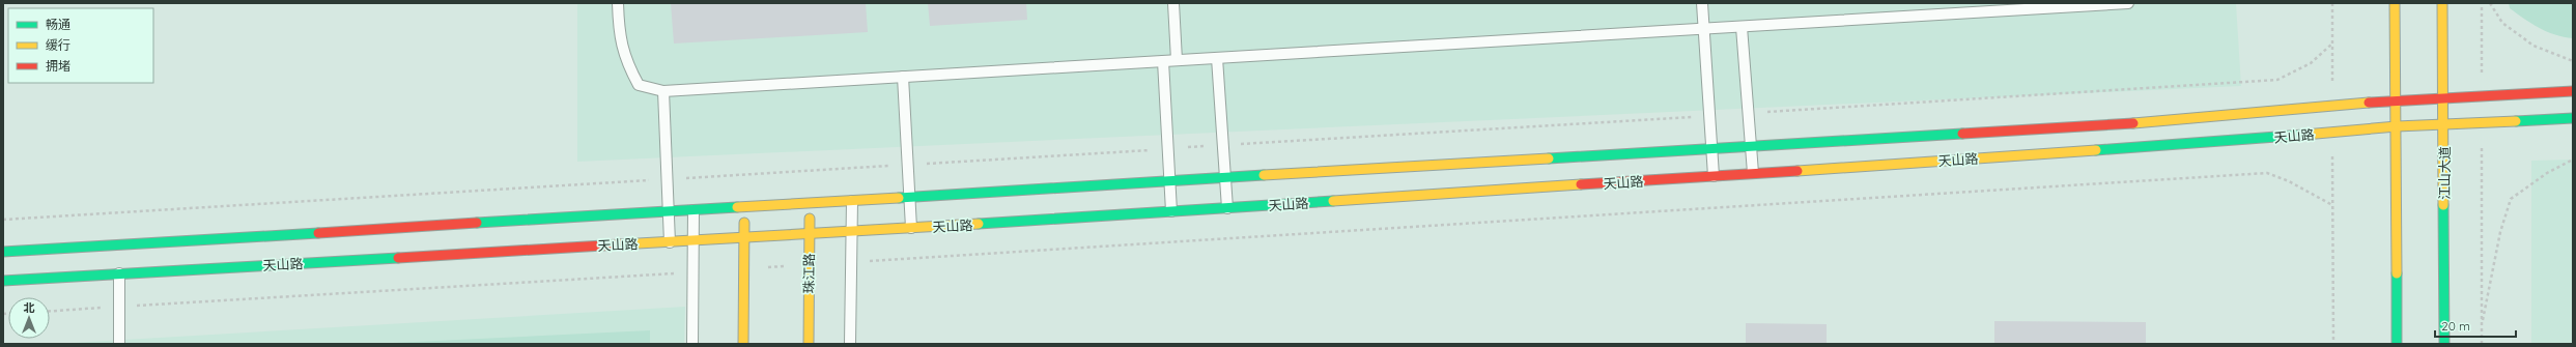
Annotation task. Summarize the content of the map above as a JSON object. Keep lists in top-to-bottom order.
{
  "streets": {
    "street": ["天山路", "江山大道", "珠江路"]
  },
  "crossings": [
    ["天山路", "江山大道"],
    ["天山路", "珠江路"]
  ],
  "legend": ["畅通", "缓行", "拥堵"],
  "scale_bar": "20 m",
  "north": "top"
}
